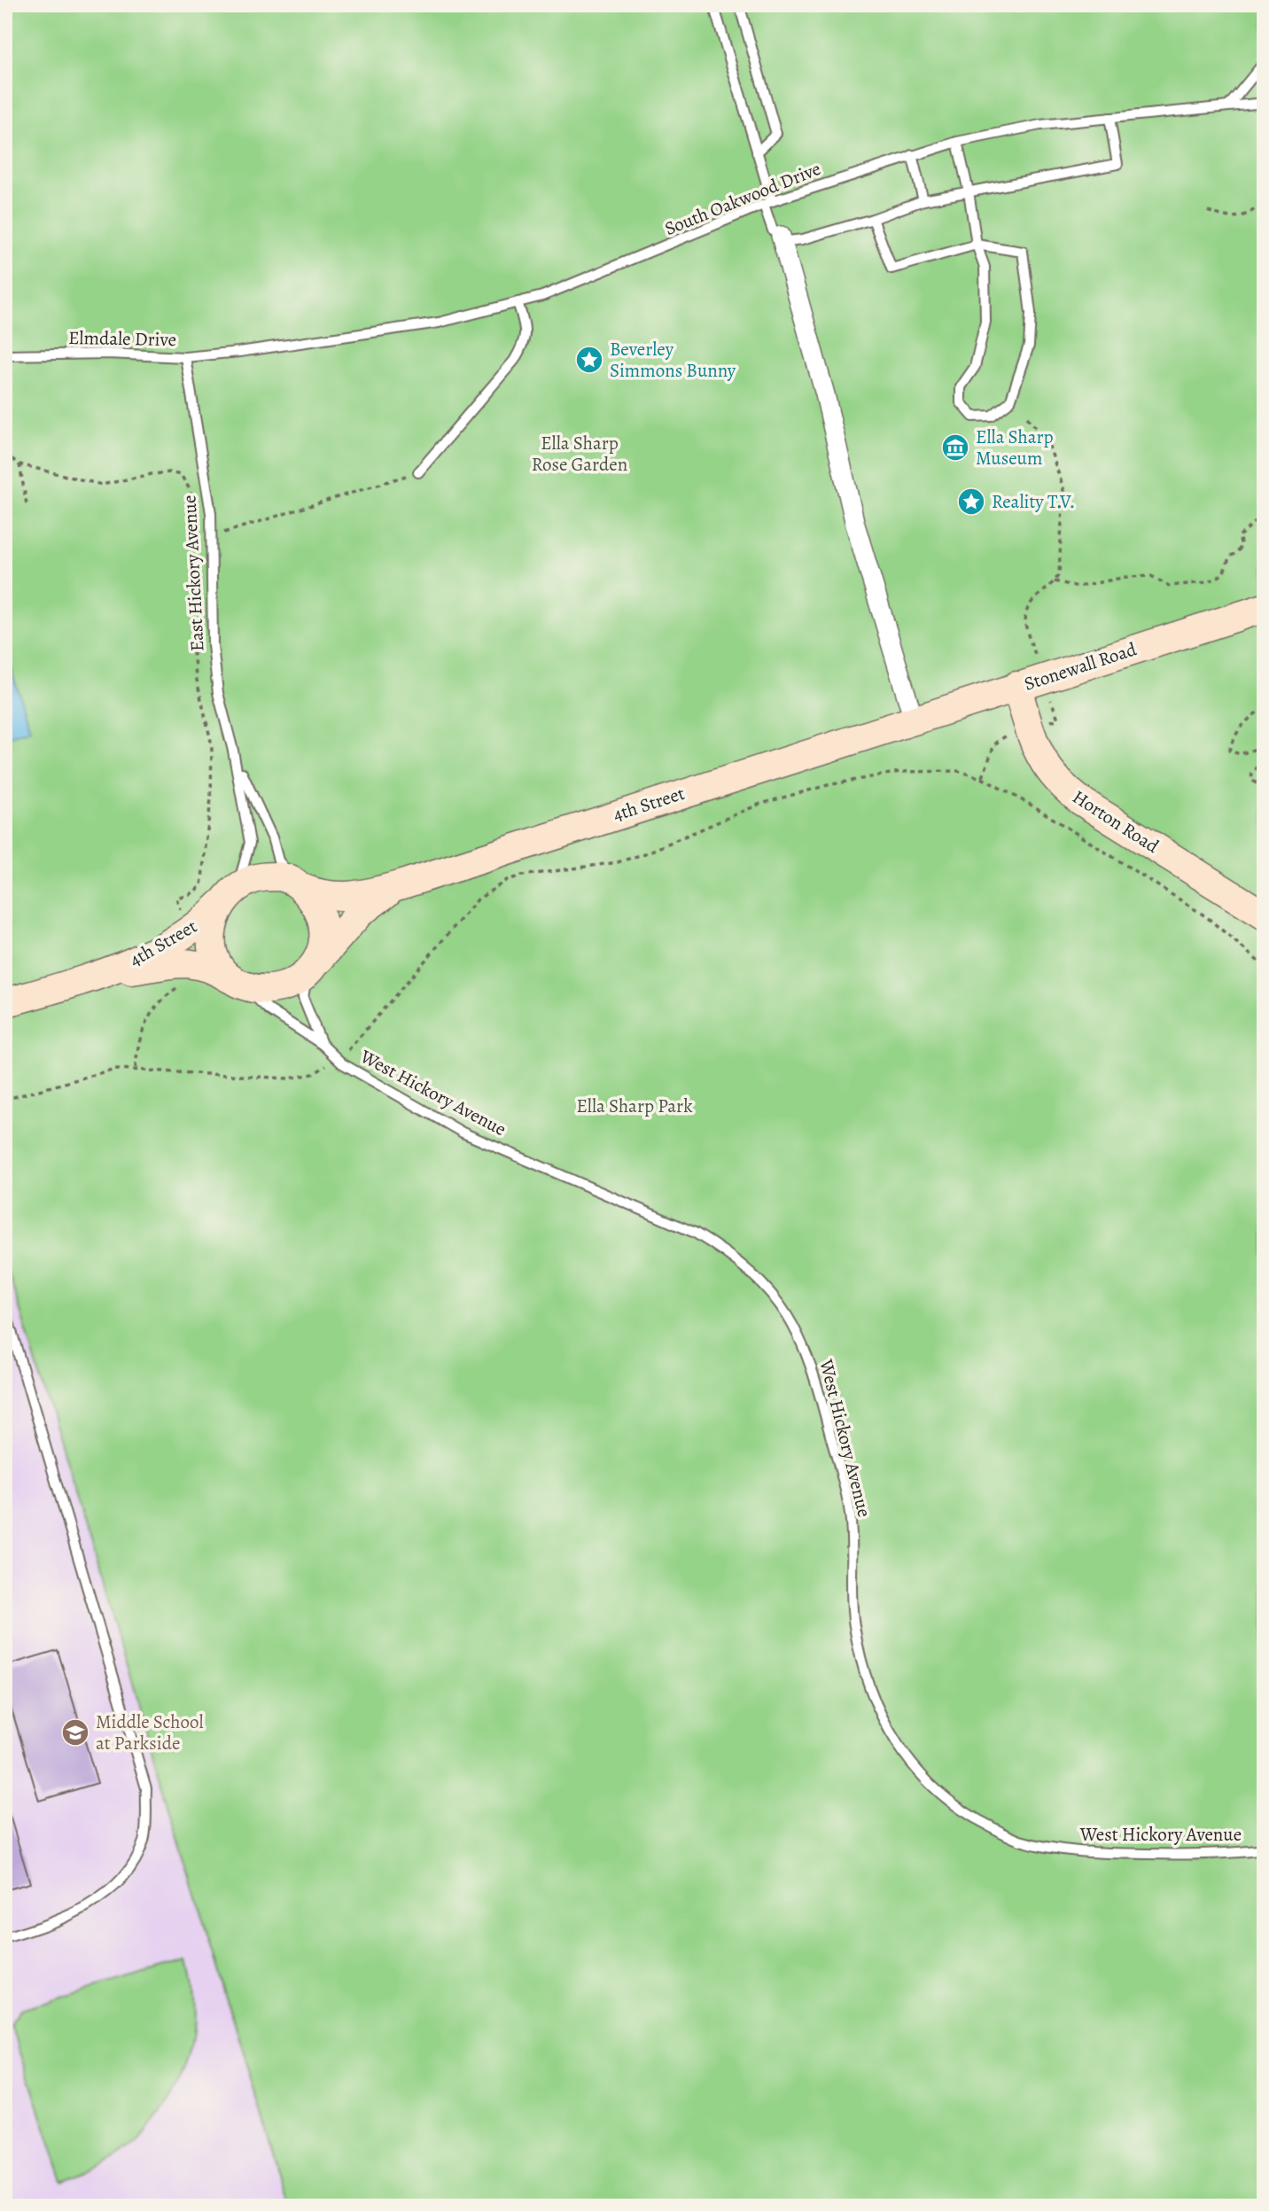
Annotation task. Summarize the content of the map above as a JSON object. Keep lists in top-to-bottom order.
{
  "streets": {
    "street": ["Stonewall Road", "4th Street", "Horton Road"],
    "lane": [
      "South Oakwood Drive",
      "Elmdale Drive",
      "East Hickory Avenue",
      "West Hickory Avenue"
    ]
  },
  "crossings": [
    ["South Oakwood Drive", "Elmdale Drive"],
    ["Elmdale Drive", "East Hickory Avenue"],
    ["East Hickory Avenue", "4th Street"],
    ["East Hickory Avenue", "West Hickory Avenue"],
    ["Stonewall Road", "4th Street"],
    ["Stonewall Road", "Horton Road"],
    ["4th Street", "West Hickory Avenue"]
  ],
  "parks": ["Ella Sharp Rose Garden", "Ella Sharp Park"],
  "places": {
    "place": ["Beverley Simmons Bunny", "Reality T.V."],
    "museum": ["Ella Sharp Museum"],
    "school or university": ["Middle School at Parkside"]
  }
}
